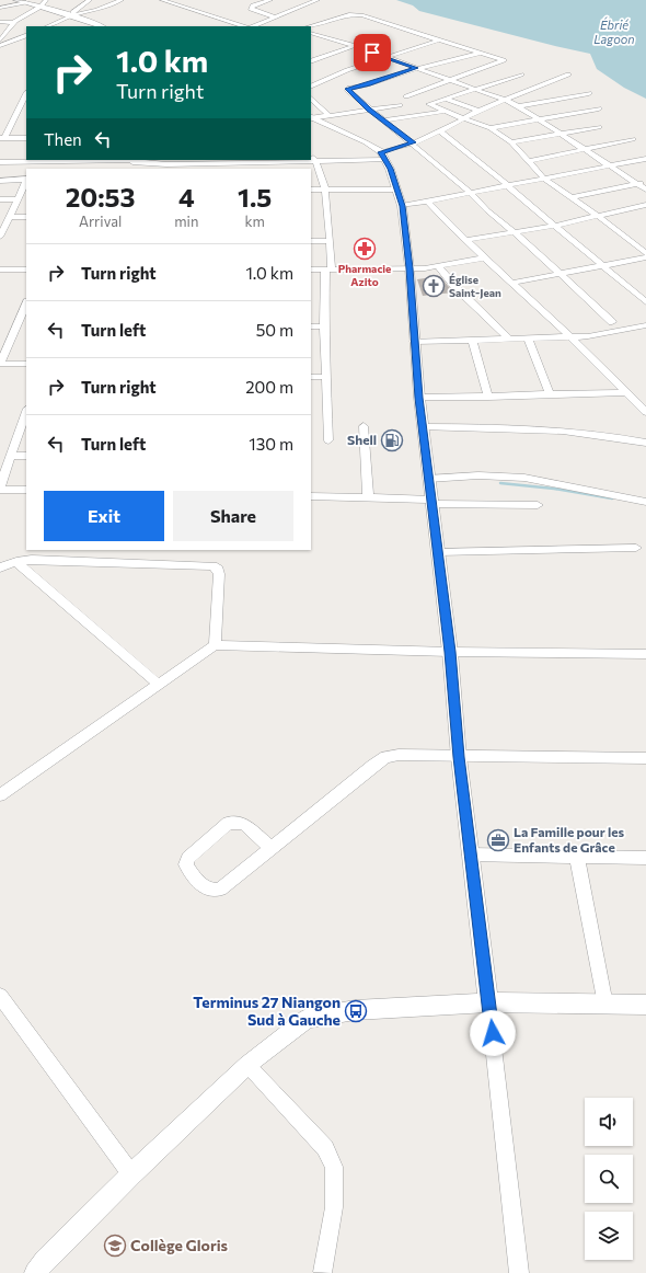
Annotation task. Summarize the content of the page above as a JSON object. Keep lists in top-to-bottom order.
{
  "water": ["Ébrié Lagoon"],
  "places": {
    "pharmacy": ["Pharmacie Azito"],
    "church": ["Église Saint-Jean"],
    "fuel station": ["Shell"],
    "office": ["La Famille pour les Enfants de Grâce"],
    "bus stop": ["Terminus 27 Niangon Sud à Gauche"],
    "school or university": ["Collège Gloris"]
  },
  "page": {
    "turn": ["1.0 km", "Turn right"],
    "then": "Then",
    "eta": [
      "20:53",
      "Arrival",
      "4",
      "min",
      "1.5",
      "km"
    ],
    "list": [
      {
        "name": "Turn right",
        "value": "1.0 km"
      },
      {
        "name": "Turn left",
        "value": "50 m"
      },
      {
        "name": "Turn right",
        "value": "200 m"
      },
      {
        "name": "Turn left",
        "value": "130 m"
      }
    ],
    "buttons": ["Exit", "Share"]
  }
}
